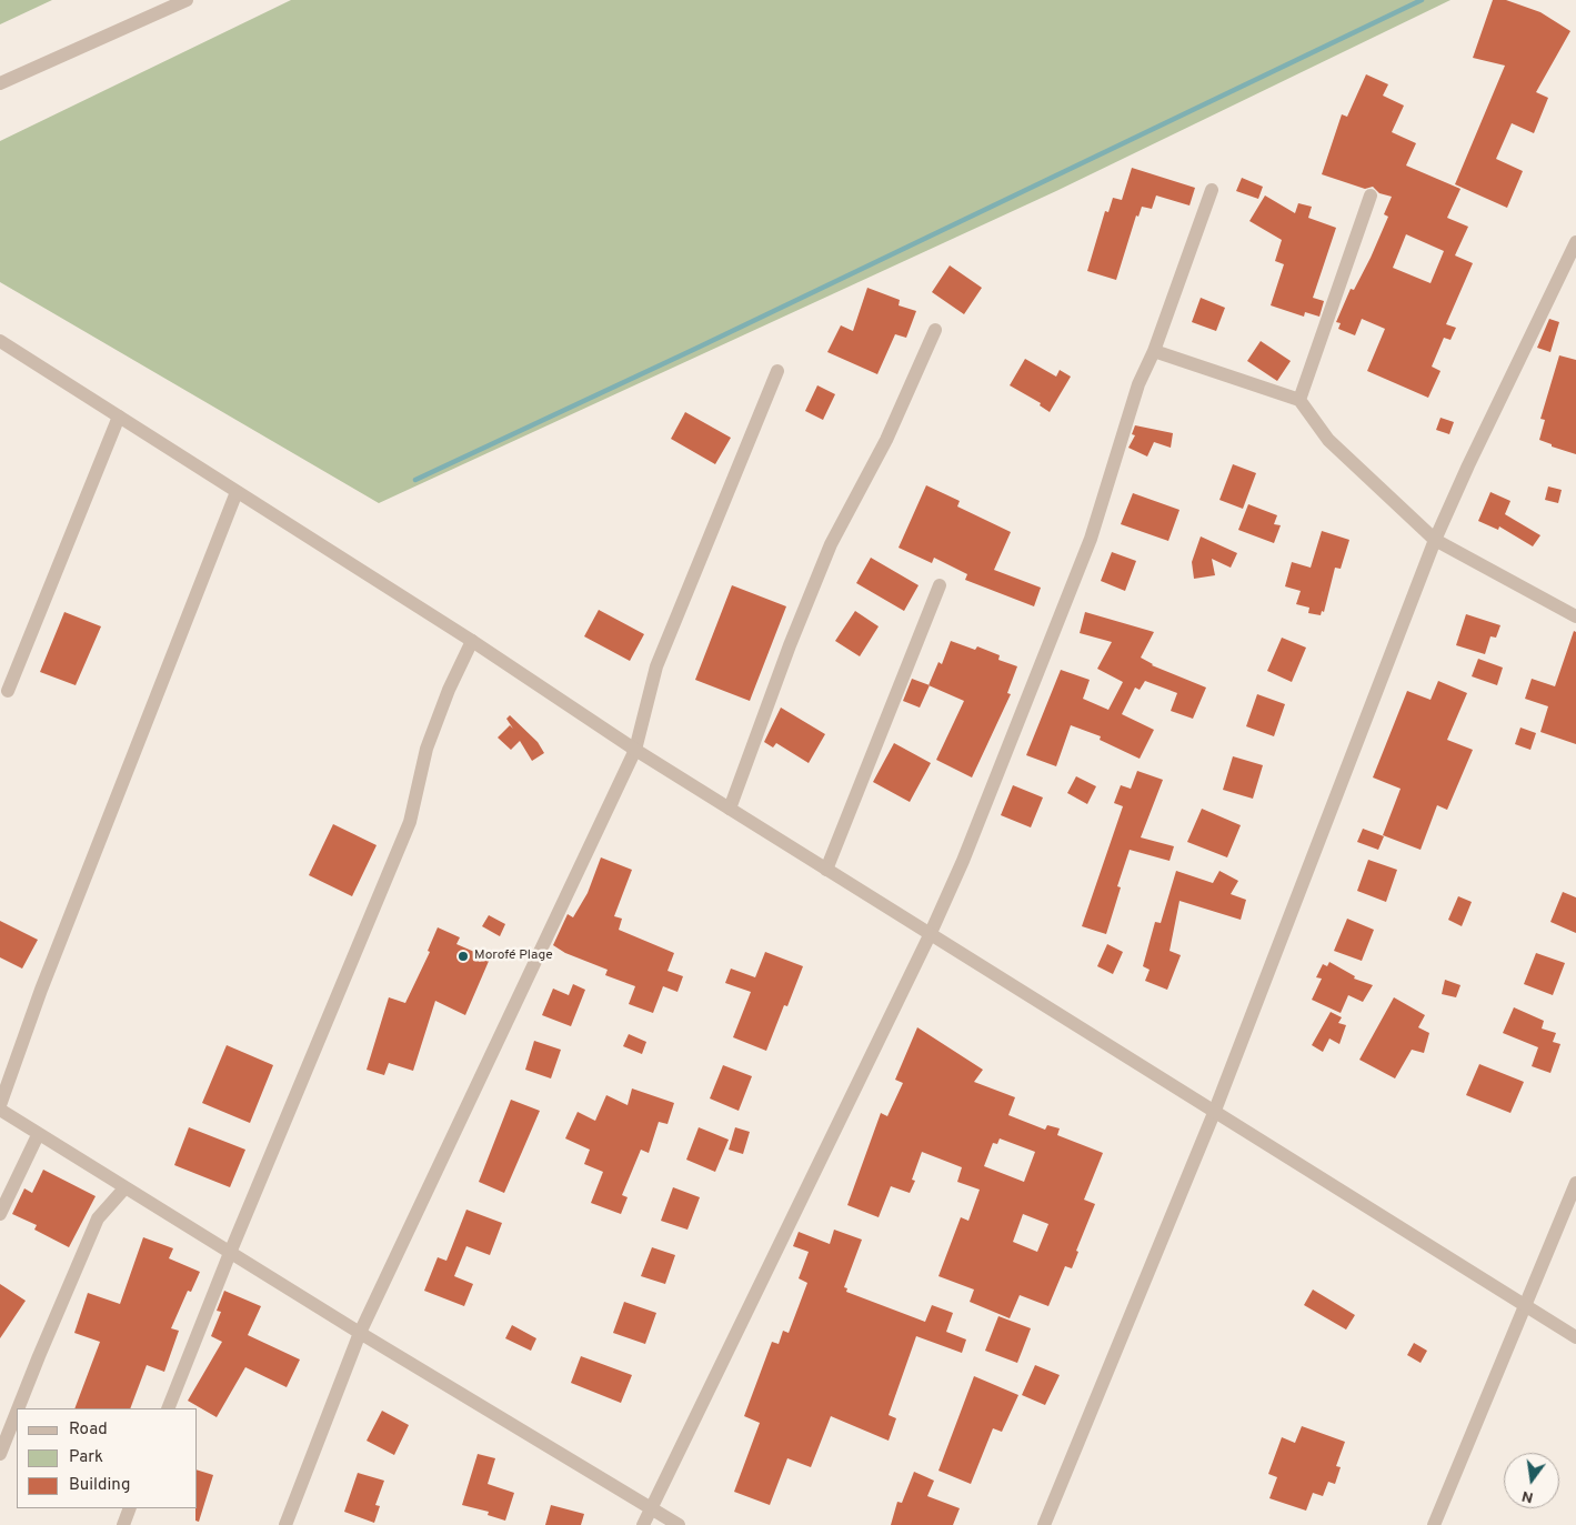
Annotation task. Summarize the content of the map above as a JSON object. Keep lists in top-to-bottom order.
{
  "places": ["Morofé Plage"],
  "legend": ["Road", "Park", "Building"],
  "north": "bottom"
}
